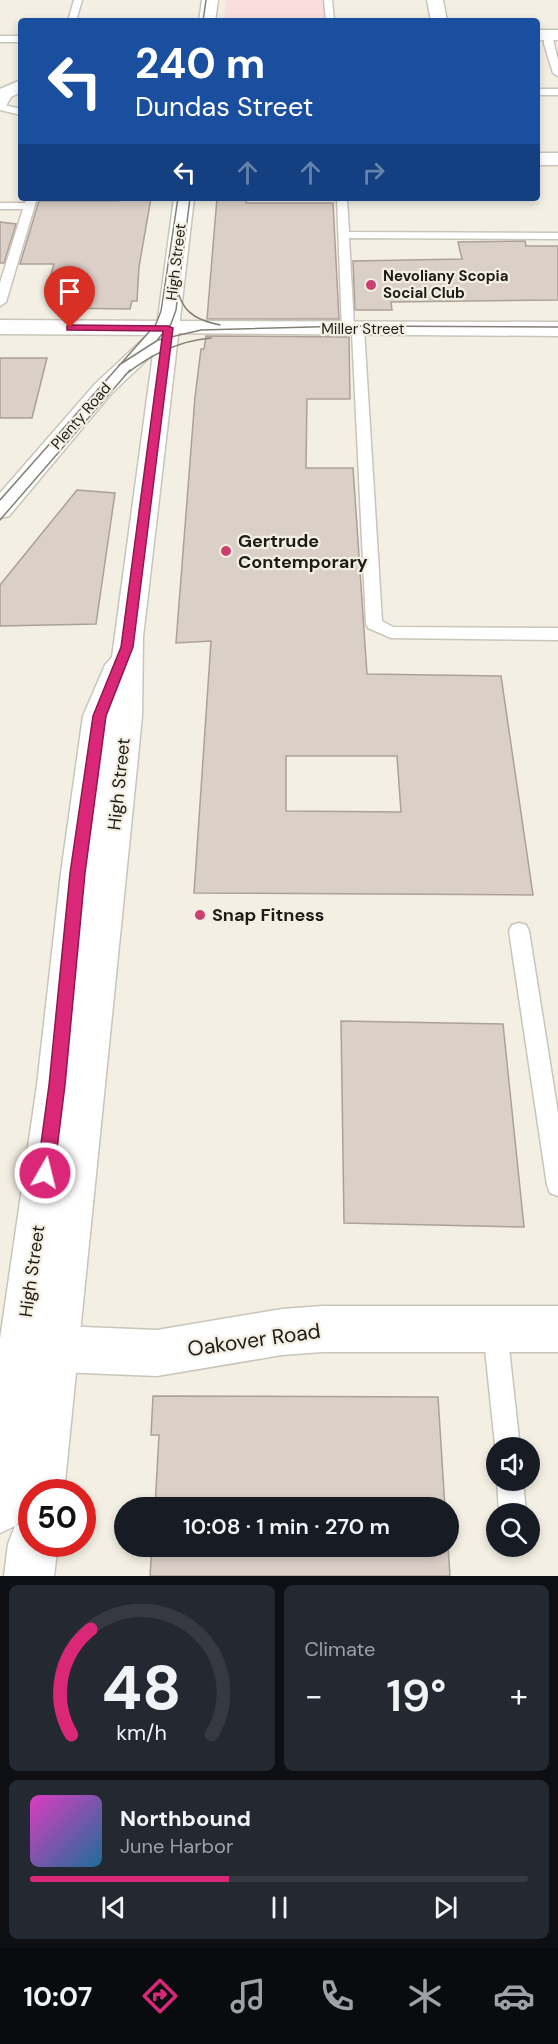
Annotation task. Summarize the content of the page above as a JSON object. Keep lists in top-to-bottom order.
{
  "streets": {
    "main road": [
      "High Street",
      "Miller Street",
      "Plenty Road",
      "Oakover Road"
    ]
  },
  "crossings": [
    ["High Street", "Miller Street"],
    ["High Street", "Plenty Road"],
    ["High Street", "Oakover Road"],
    ["Miller Street", "Plenty Road"]
  ],
  "places": ["Nevoliany Scopia Social Club", "Gertrude Contemporary", "Snap Fitness"],
  "page": {
    "turn": ["240 m", "Dundas Street"],
    "limit": "50",
    "trip": "10:08 · 1 min · 270 m",
    "tile": "Climate",
    "heat": ["−", "19°", "+"],
    "song": ["Northbound", "June Harbor"],
    "tabs": "10:07",
    "gauge": ["48", "km/h"]
  }
}
